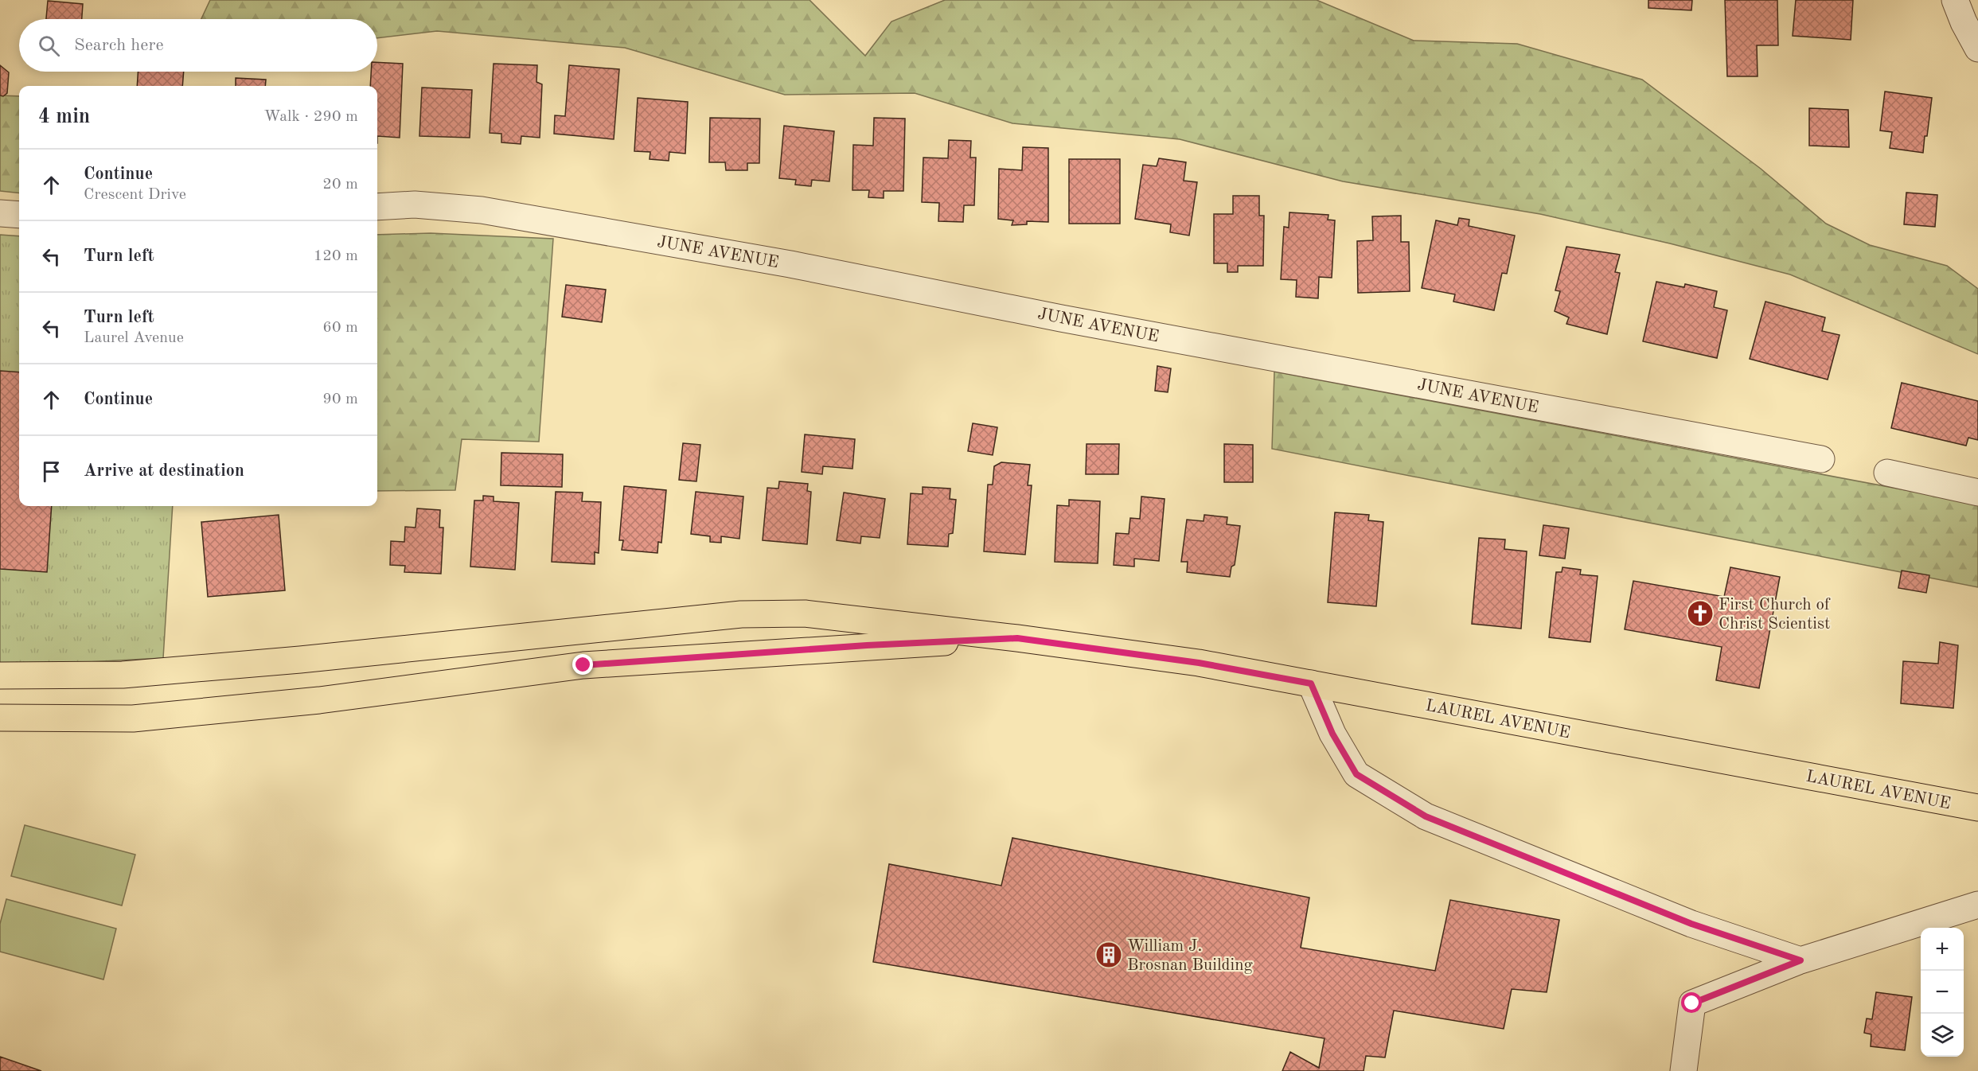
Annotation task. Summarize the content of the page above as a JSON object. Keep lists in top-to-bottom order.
{
  "streets": {
    "main road": ["LAUREL AVENUE"],
    "street": ["JUNE AVENUE"]
  },
  "places": {
    "church": ["First Church of Christ Scientist"],
    "building": ["William J. Brosnan Building"]
  },
  "page": {
    "search": "Search here",
    "heading": ["4 min", "Walk · 290 m"],
    "list": [
      ["Continue", "Crescent Drive", "20 m"],
      ["Turn left", "120 m"],
      ["Turn left", "Laurel Avenue", "60 m"],
      ["Continue", "90 m"],
      "Arrive at destination"
    ],
    "map_buttons": ["+", "−"]
  }
}
